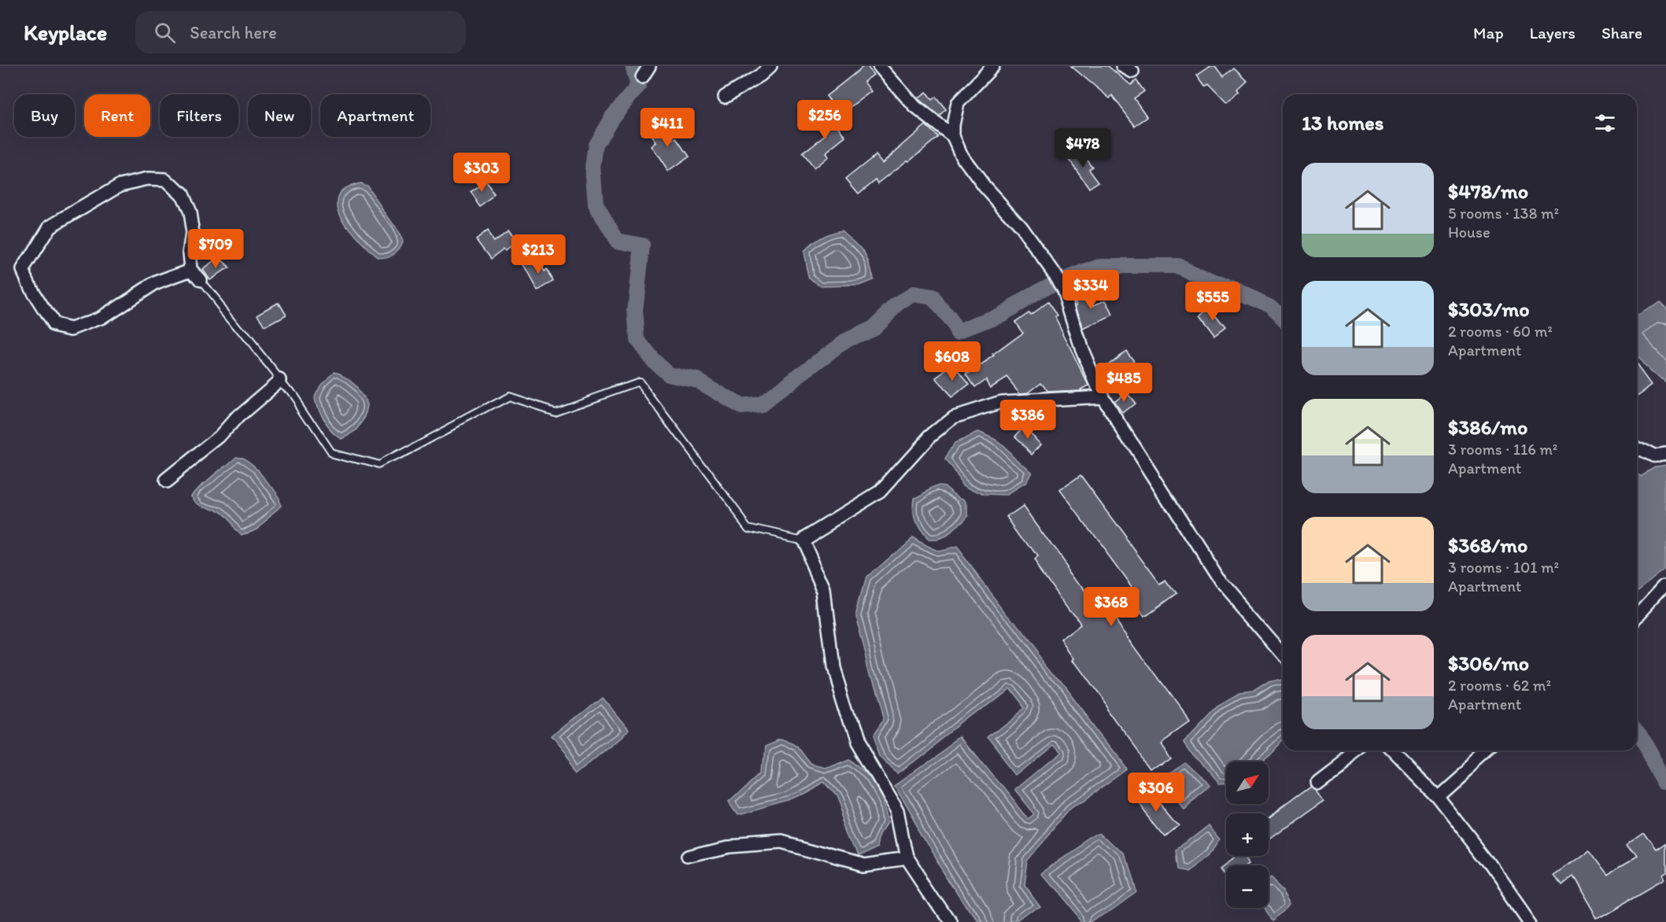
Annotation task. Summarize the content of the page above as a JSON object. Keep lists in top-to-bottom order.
{
  "north": "top right",
  "page": {
    "header": "Keyplace",
    "search": "Search here",
    "nav": ["Map", "Layers", "Share"],
    "chip": [
      "Buy",
      "Rent",
      "Filters",
      "New",
      "Apartment"
    ],
    "heading": "13 homes",
    "price": [
      "$256",
      "$411",
      "$478",
      "$303",
      "$709",
      "$213",
      "$334",
      "$555",
      "$608",
      "$485",
      "$386",
      "$368",
      "$306"
    ],
    "list": [
      {
        "name": "$478/mo",
        "note": "5 rooms · 138 m² · House"
      },
      {
        "name": "$303/mo",
        "note": "2 rooms · 60 m² · Apartment"
      },
      {
        "name": "$386/mo",
        "note": "3 rooms · 116 m² · Apartment"
      },
      {
        "name": "$368/mo",
        "note": "3 rooms · 101 m² · Apartment"
      },
      {
        "name": "$306/mo",
        "note": "2 rooms · 62 m² · Apartment"
      }
    ],
    "map_buttons": ["+", "−"]
  }
}
